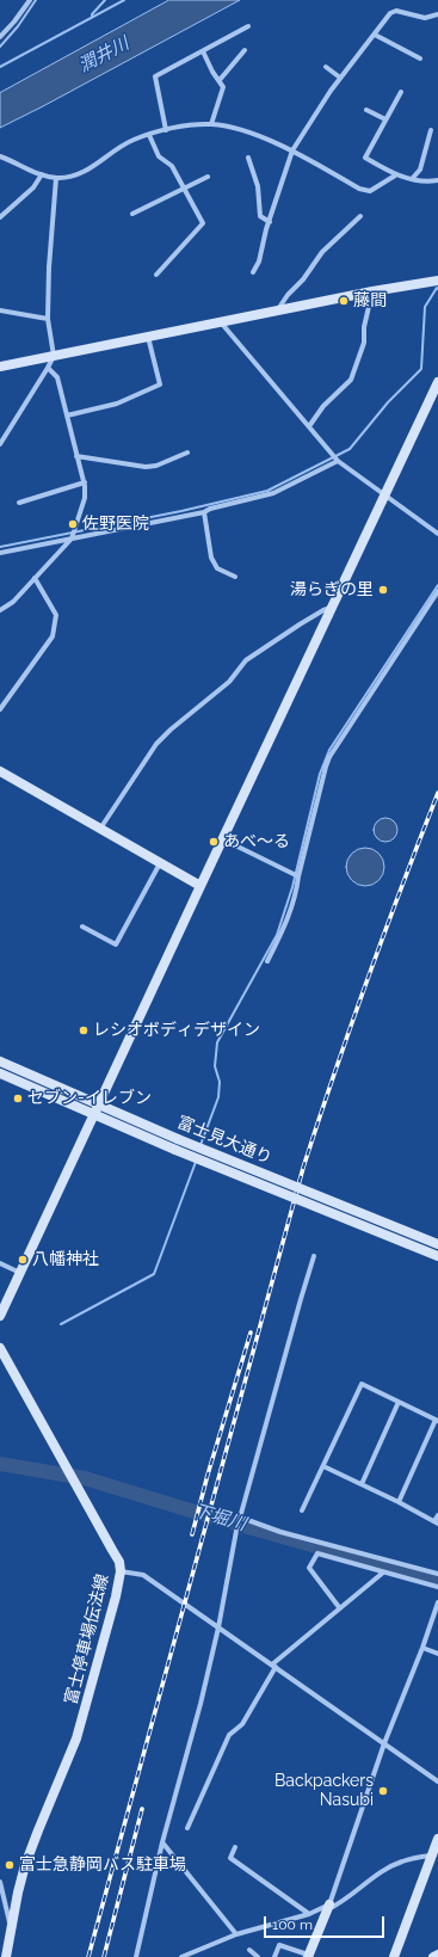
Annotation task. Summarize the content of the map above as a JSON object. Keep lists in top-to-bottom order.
{
  "streets": {
    "street": ["富士見大通り", "富士停車場伝法線"]
  },
  "water": ["潤井川", "下堀川"],
  "places": [
    "藤間",
    "佐野医院",
    "湯らぎの里",
    "あべ〜る",
    "レシオボディデザイン",
    "セブン-イレブン",
    "八幡神社",
    "Backpackers Nasubi",
    "富士急静岡バス駐車場"
  ],
  "scale_bar": "100 m"
}
